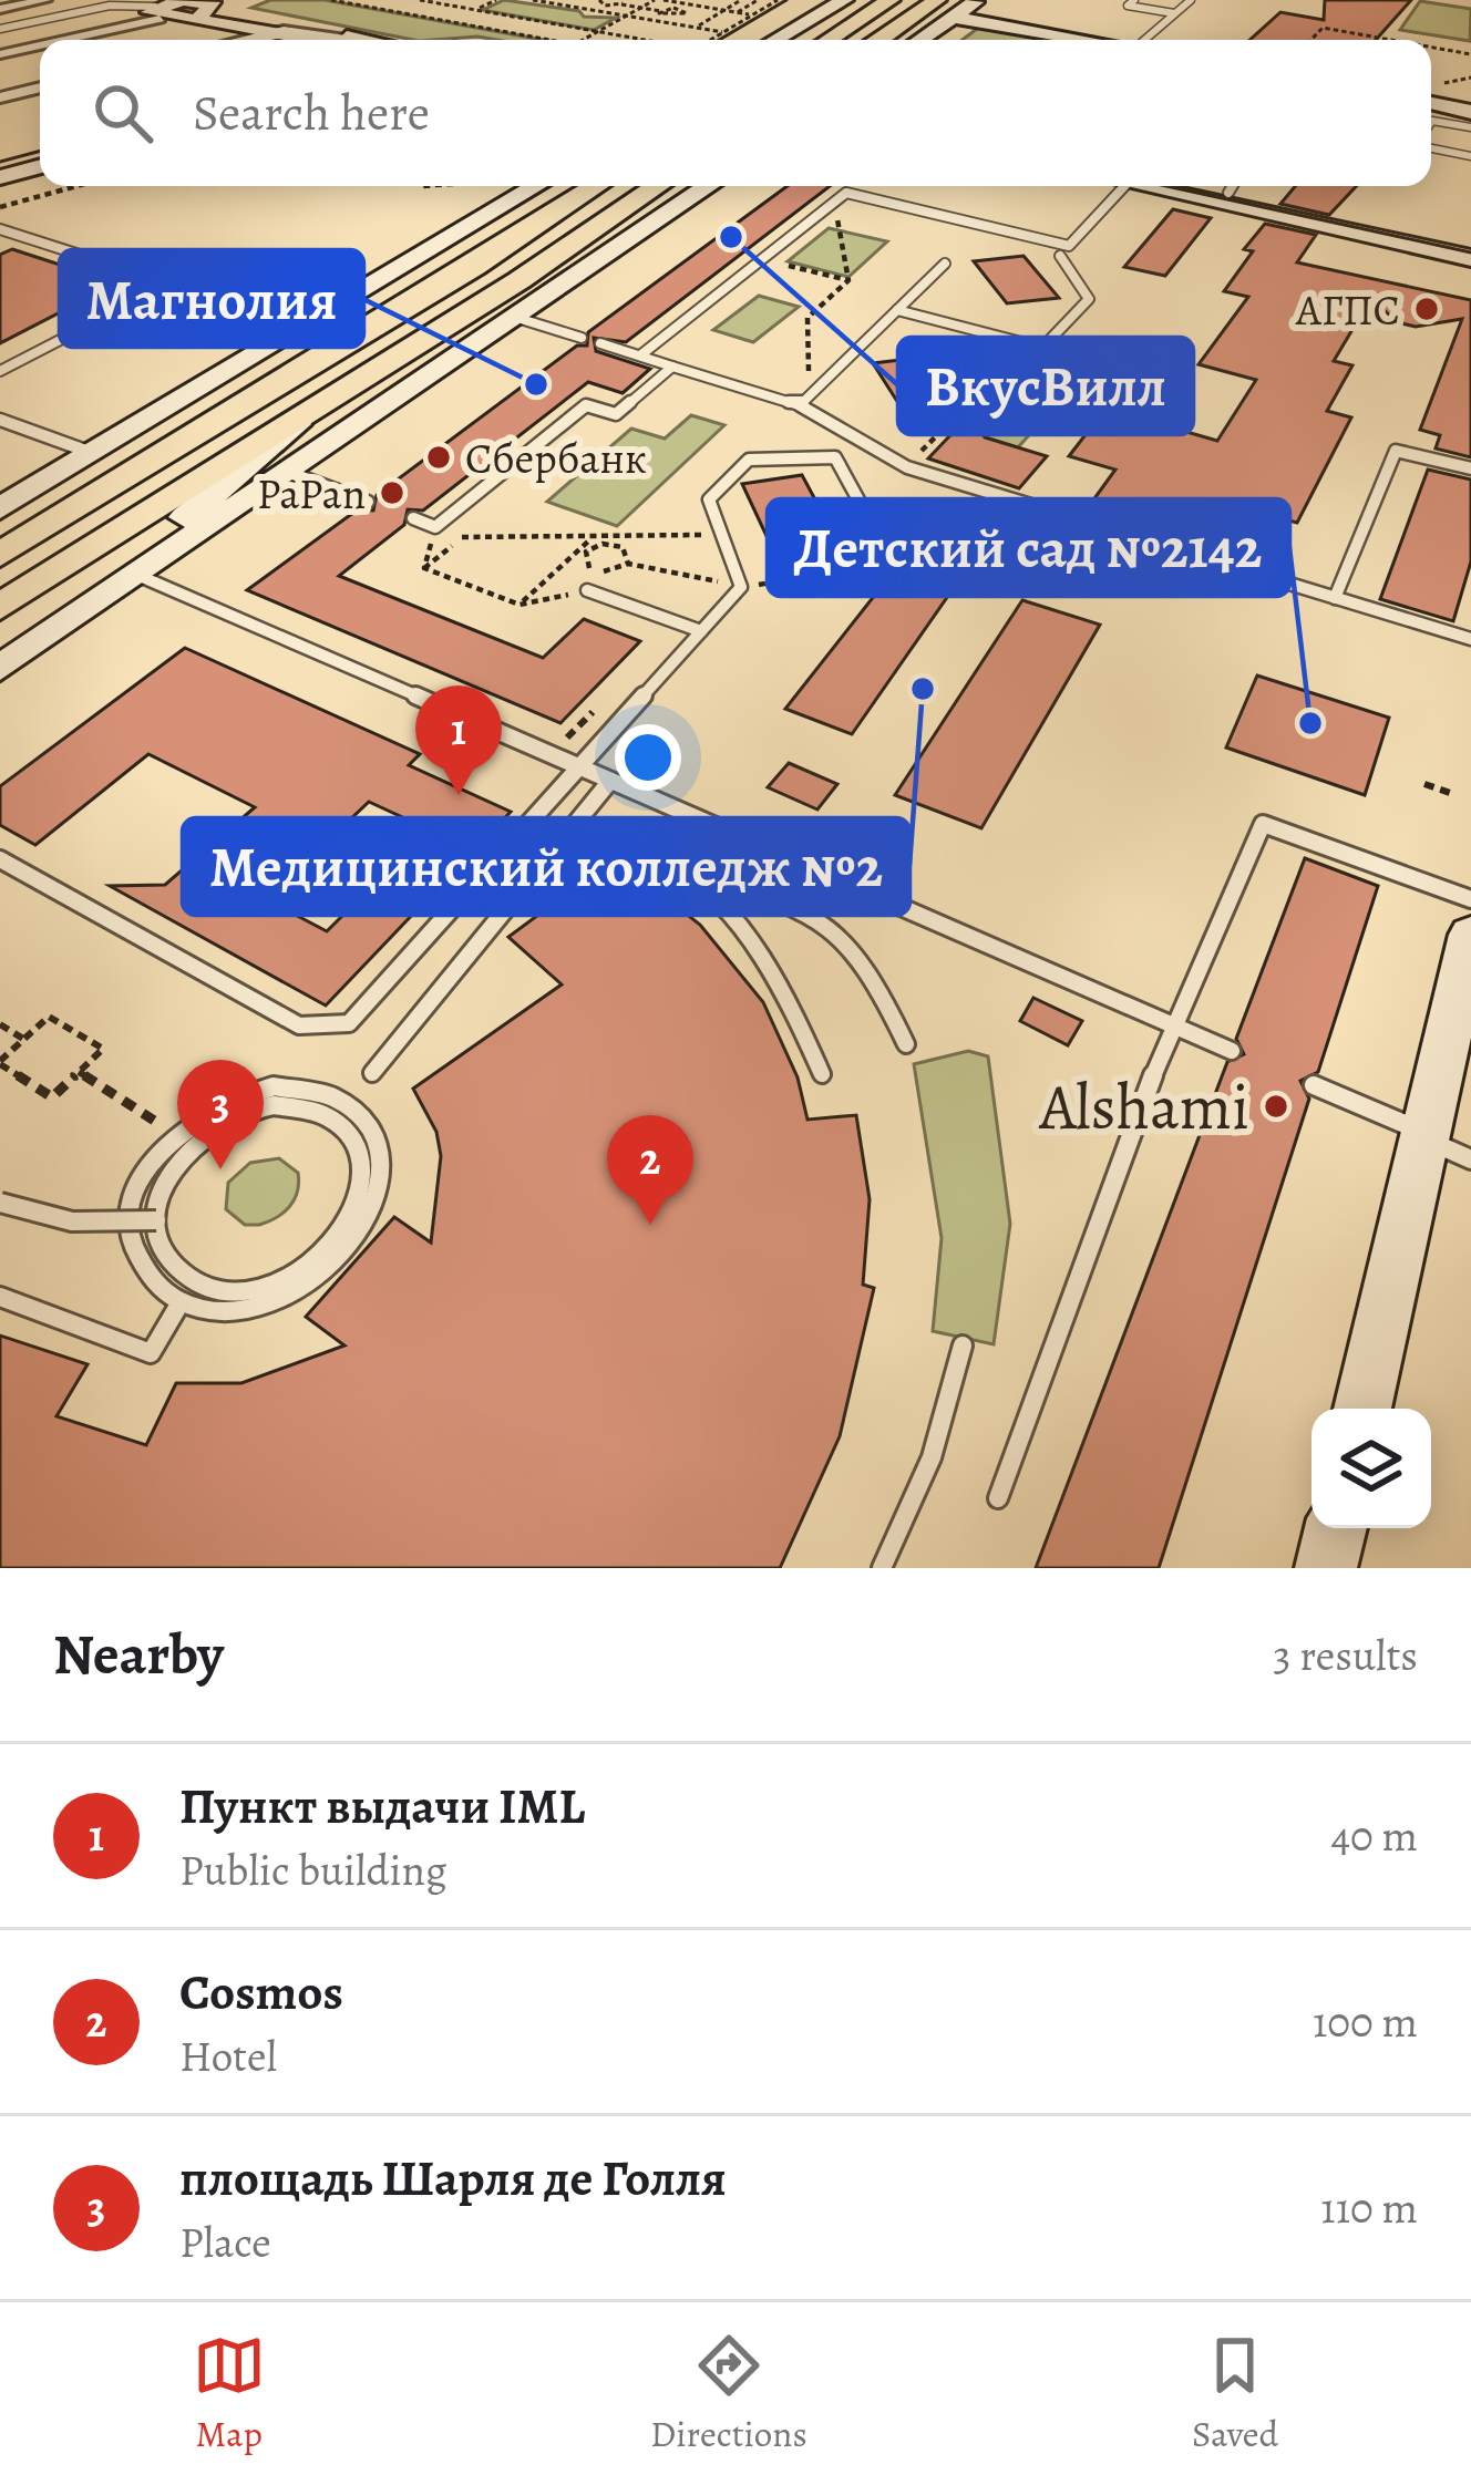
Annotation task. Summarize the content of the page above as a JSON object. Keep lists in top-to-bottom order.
{
  "places": [
    "ВкусВилл",
    "АГПС",
    "Магнолия",
    "Сбербанк",
    "PaPan",
    "Медицинский колледж №2",
    "Детский сад №2142",
    "Alshami"
  ],
  "page": {
    "search": "Search here",
    "pins": ["1", "3", "2"],
    "heading": ["Nearby", "3 results"],
    "list": [
      {
        "mark": "1",
        "name": "Пункт выдачи IML",
        "note": "Public building",
        "value": "40 m"
      },
      {
        "mark": "2",
        "name": "Cosmos",
        "note": "Hotel",
        "value": "100 m"
      },
      {
        "mark": "3",
        "name": "площадь Шарля де Голля",
        "note": "Place",
        "value": "110 m"
      }
    ],
    "nav": ["Map", "Directions", "Saved"]
  }
}
